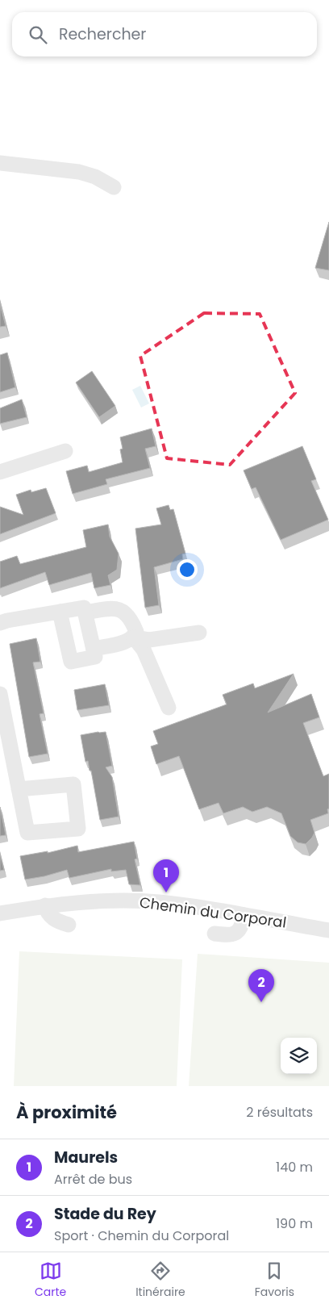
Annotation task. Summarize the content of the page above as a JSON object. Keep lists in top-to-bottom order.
{
  "streets": {
    "street": ["Chemin du Corporal"]
  },
  "page": {
    "search": "Rechercher",
    "pins": ["1", "2"],
    "heading": ["À proximité", "2 résultats"],
    "list": [
      {
        "mark": "1",
        "name": "Maurels",
        "note": "Arrêt de bus",
        "value": "140 m"
      },
      {
        "mark": "2",
        "name": "Stade du Rey",
        "note": "Sport · Chemin du Corporal",
        "value": "190 m"
      }
    ],
    "nav": ["Carte", "Itinéraire", "Favoris"]
  }
}
